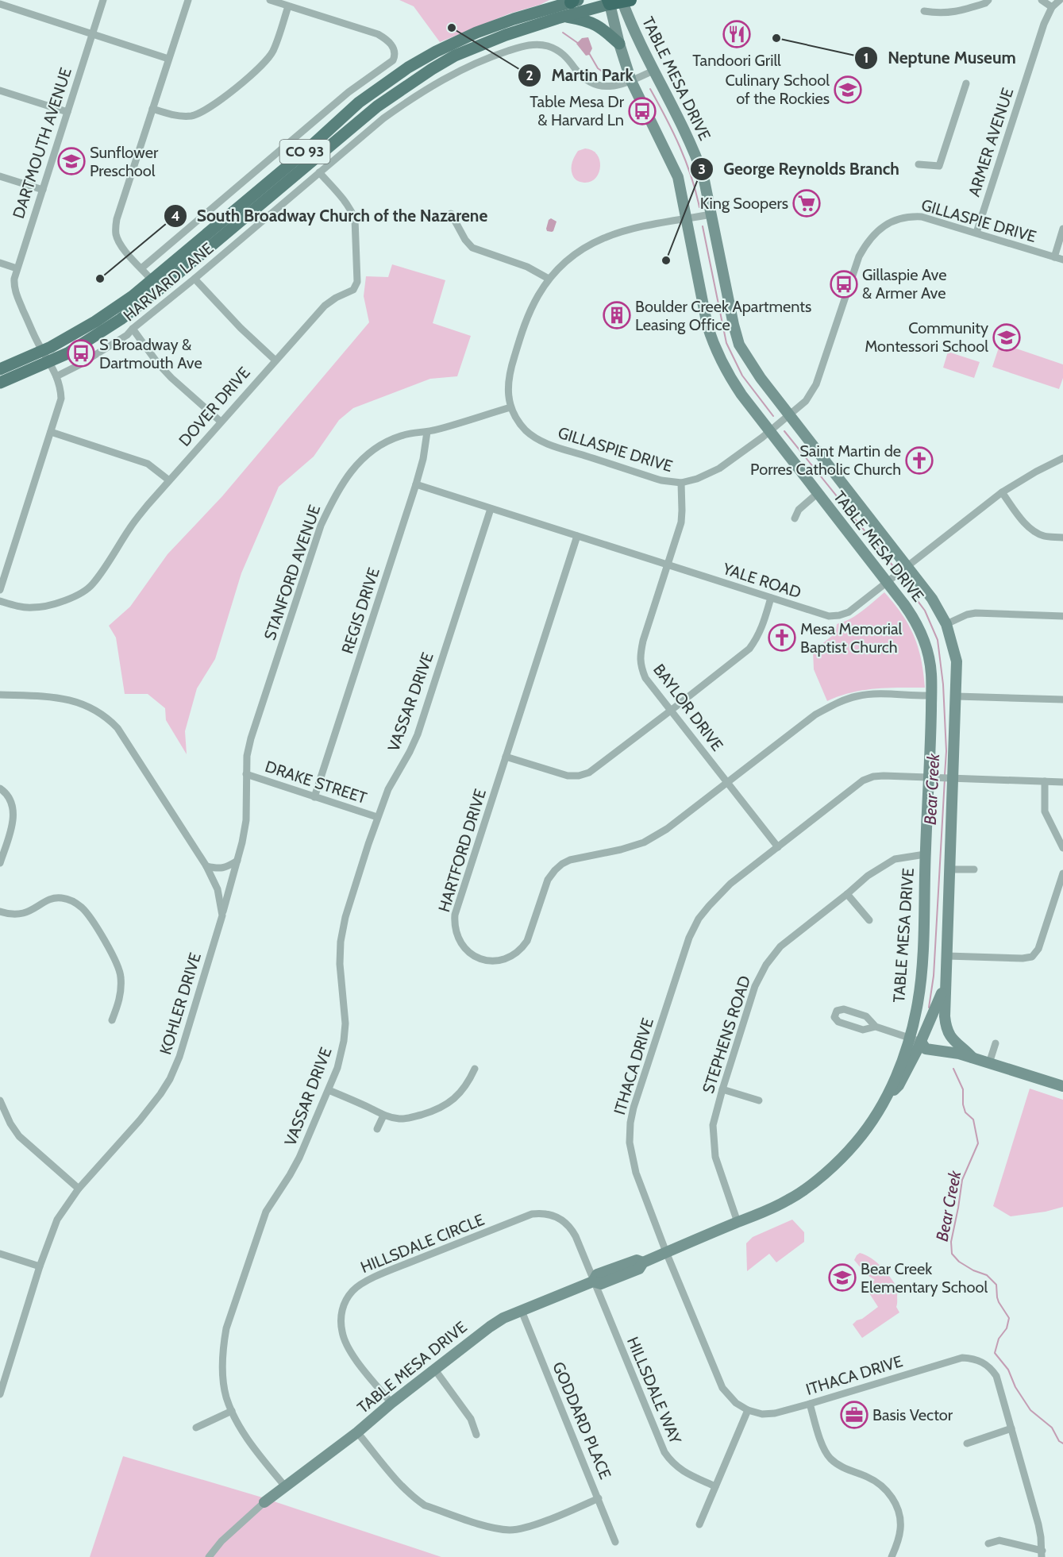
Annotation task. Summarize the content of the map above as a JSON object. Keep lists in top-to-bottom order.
{
  "streets": {
    "main road": ["CO 93"],
    "street": [
      "TABLE MESA DRIVE",
      "ARMER AVENUE",
      "DARTMOUTH AVENUE",
      "GILLASPIE DRIVE",
      "HARVARD LANE",
      "DOVER DRIVE",
      "STANFORD AVENUE",
      "YALE ROAD",
      "REGIS DRIVE",
      "VASSAR DRIVE",
      "BAYLOR DRIVE",
      "DRAKE STREET",
      "HARTFORD DRIVE",
      "KOHLER DRIVE",
      "STEPHENS ROAD",
      "ITHACA DRIVE",
      "HILLSDALE CIRCLE",
      "HILLSDALE WAY",
      "GODDARD PLACE"
    ]
  },
  "crossings": [
    ["TABLE MESA DRIVE", "CO 93"],
    ["TABLE MESA DRIVE", "GILLASPIE DRIVE"],
    ["TABLE MESA DRIVE", "HARVARD LANE"],
    ["TABLE MESA DRIVE", "YALE ROAD"],
    ["TABLE MESA DRIVE", "VASSAR DRIVE"],
    ["TABLE MESA DRIVE", "HARTFORD DRIVE"],
    ["TABLE MESA DRIVE", "STEPHENS ROAD"],
    ["TABLE MESA DRIVE", "ITHACA DRIVE"],
    ["TABLE MESA DRIVE", "HILLSDALE CIRCLE"],
    ["TABLE MESA DRIVE", "HILLSDALE WAY"],
    ["TABLE MESA DRIVE", "GODDARD PLACE"],
    ["ARMER AVENUE", "GILLASPIE DRIVE"],
    ["DARTMOUTH AVENUE", "CO 93"],
    ["DARTMOUTH AVENUE", "HARVARD LANE"],
    ["GILLASPIE DRIVE", "STANFORD AVENUE"],
    ["GILLASPIE DRIVE", "BAYLOR DRIVE"],
    ["HARVARD LANE", "DOVER DRIVE"],
    ["STANFORD AVENUE", "REGIS DRIVE"],
    ["STANFORD AVENUE", "DRAKE STREET"],
    ["STANFORD AVENUE", "KOHLER DRIVE"],
    ["YALE ROAD", "REGIS DRIVE"],
    ["YALE ROAD", "VASSAR DRIVE"],
    ["YALE ROAD", "BAYLOR DRIVE"],
    ["YALE ROAD", "HARTFORD DRIVE"],
    ["REGIS DRIVE", "DRAKE STREET"],
    ["VASSAR DRIVE", "DRAKE STREET"],
    ["BAYLOR DRIVE", "HARTFORD DRIVE"],
    ["BAYLOR DRIVE", "ITHACA DRIVE"],
    ["HILLSDALE CIRCLE", "HILLSDALE WAY"]
  ],
  "water": ["Bear Creek"],
  "places": {
    "other": [
      "Martin Park",
      "Neptune Museum",
      "George Reynolds Branch",
      "South Broadway Church of the Nazarene"
    ],
    "restaurant": ["Tandoori Grill"],
    "school or university": [
      "Culinary School of the Rockies",
      "Sunflower Preschool",
      "Community Montessori School",
      "Bear Creek Elementary School"
    ],
    "bus stop": ["Table Mesa Dr & Harvard Ln", "Gillaspie Ave & Armer Ave", "S Broadway & Dartmouth Ave"],
    "supermarket": ["King Soopers"],
    "building": ["Boulder Creek Apartments Leasing Office"],
    "church": ["Saint Martin de Porres Catholic Church", "Mesa Memorial Baptist Church"],
    "office": ["Basis Vector"]
  }
}
